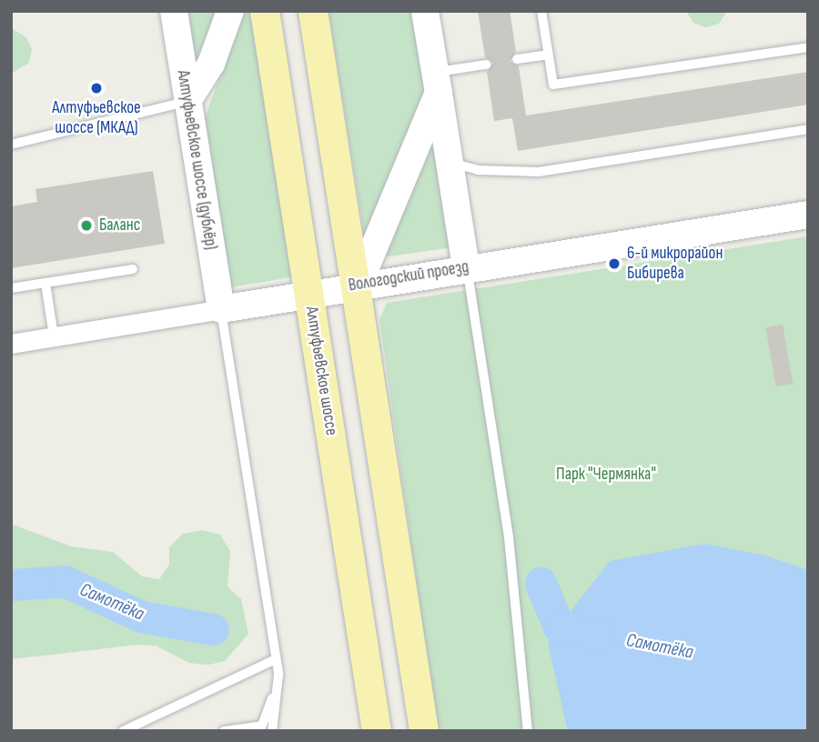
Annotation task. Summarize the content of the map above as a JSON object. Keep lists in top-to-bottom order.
{
  "streets": {
    "main road": ["Алтуфьевское шоссе"],
    "street": ["Алтуфьевское шоссе (дублёр)", "Вологодский проезд"]
  },
  "crossings": [
    ["Алтуфьевское шоссе (дублёр)", "Вологодский проезд"],
    ["Вологодский проезд", "Алтуфьевское шоссе"]
  ],
  "water": ["Самотёка"],
  "parks": ["Парк \"Чермянка\""],
  "places": ["Алтуфьевское шоссе (МКАД)", "Баланс", "6-й микрорайон Бибирева"]
}
